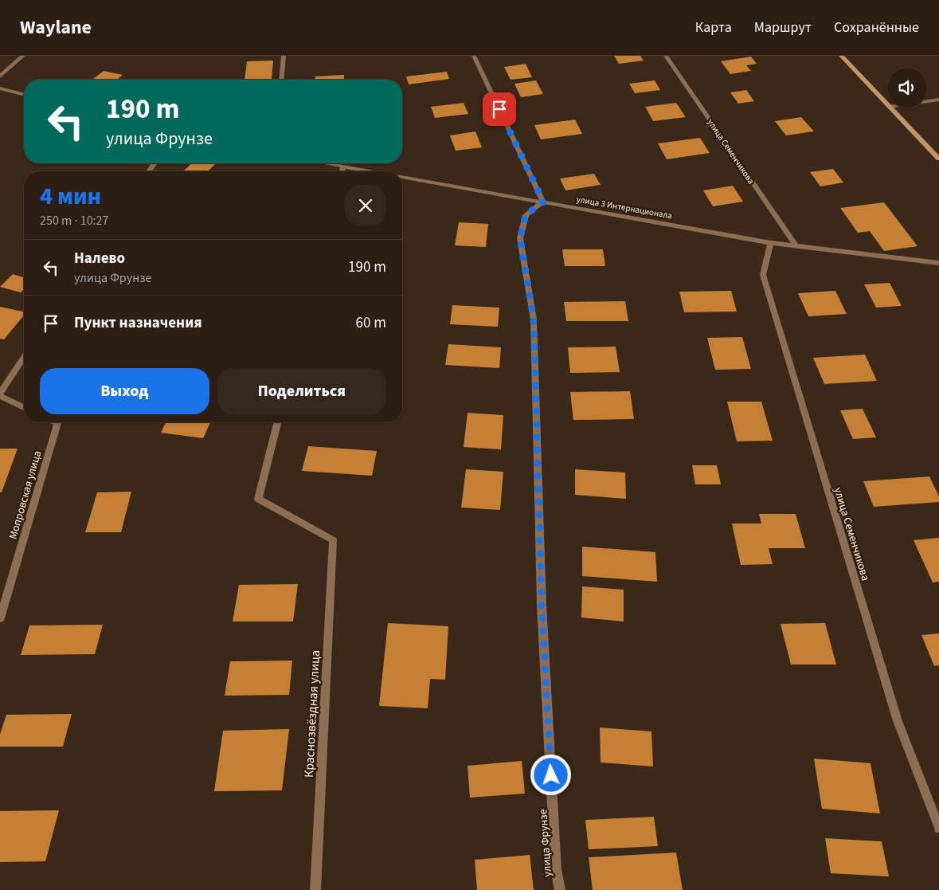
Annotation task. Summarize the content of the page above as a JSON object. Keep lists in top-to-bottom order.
{
  "streets": {
    "street": [
      "улица Семенчикова",
      "улица 3 Интернационала",
      "Мопровская улица",
      "Краснозвёздная улица",
      "улица Фрунзе"
    ]
  },
  "crossings": [
    ["улица Семенчикова", "улица 3 Интернационала"],
    ["улица 3 Интернационала", "улица Фрунзе"]
  ],
  "page": {
    "header": "Waylane",
    "nav": ["Карта", "Маршрут", "Сохранённые"],
    "turn": ["190 m", "улица Фрунзе"],
    "heading": ["4 мин", "250 m · 10:27"],
    "list": [
      {
        "name": "Налево",
        "note": "улица Фрунзе",
        "value": "190 m"
      },
      {
        "name": "Пункт назначения",
        "value": "60 m"
      }
    ],
    "buttons": ["Выход", "Поделиться"]
  }
}
